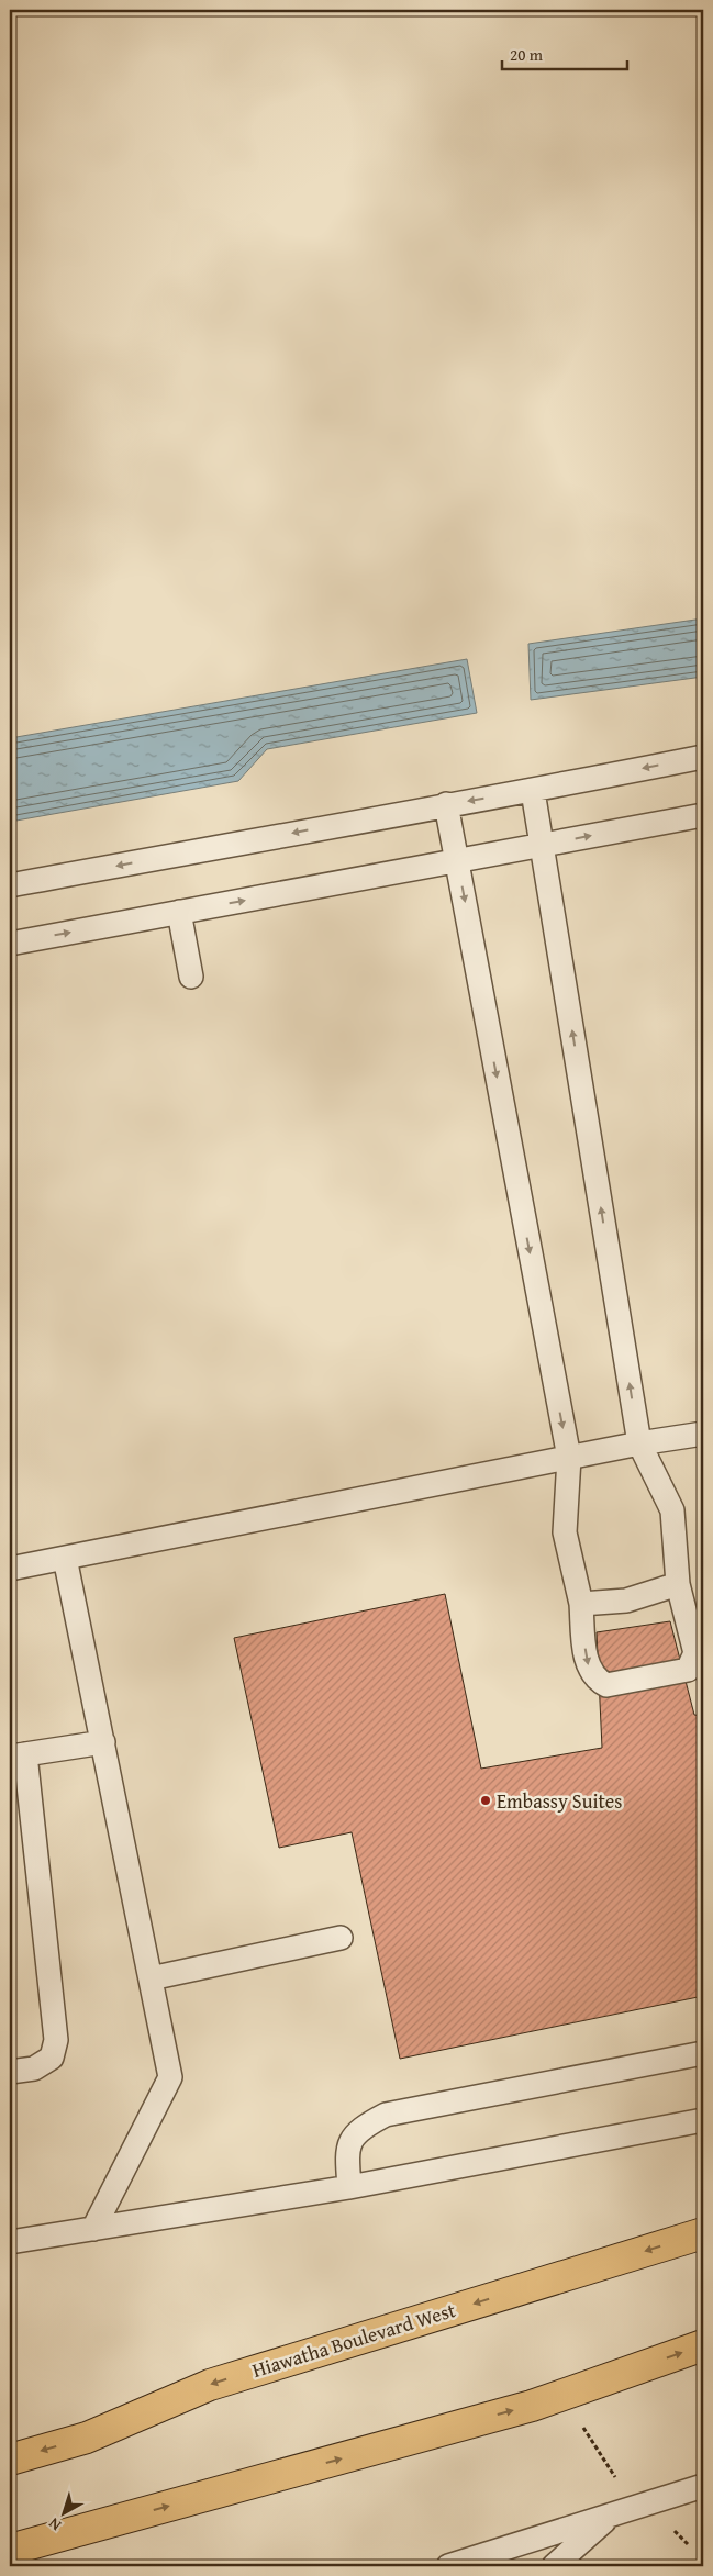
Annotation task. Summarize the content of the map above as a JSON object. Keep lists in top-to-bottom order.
{
  "streets": {
    "main road": ["Hiawatha Boulevard West"]
  },
  "places": ["Embassy Suites"],
  "scale_bar": "20 m",
  "north": "bottom left"
}
